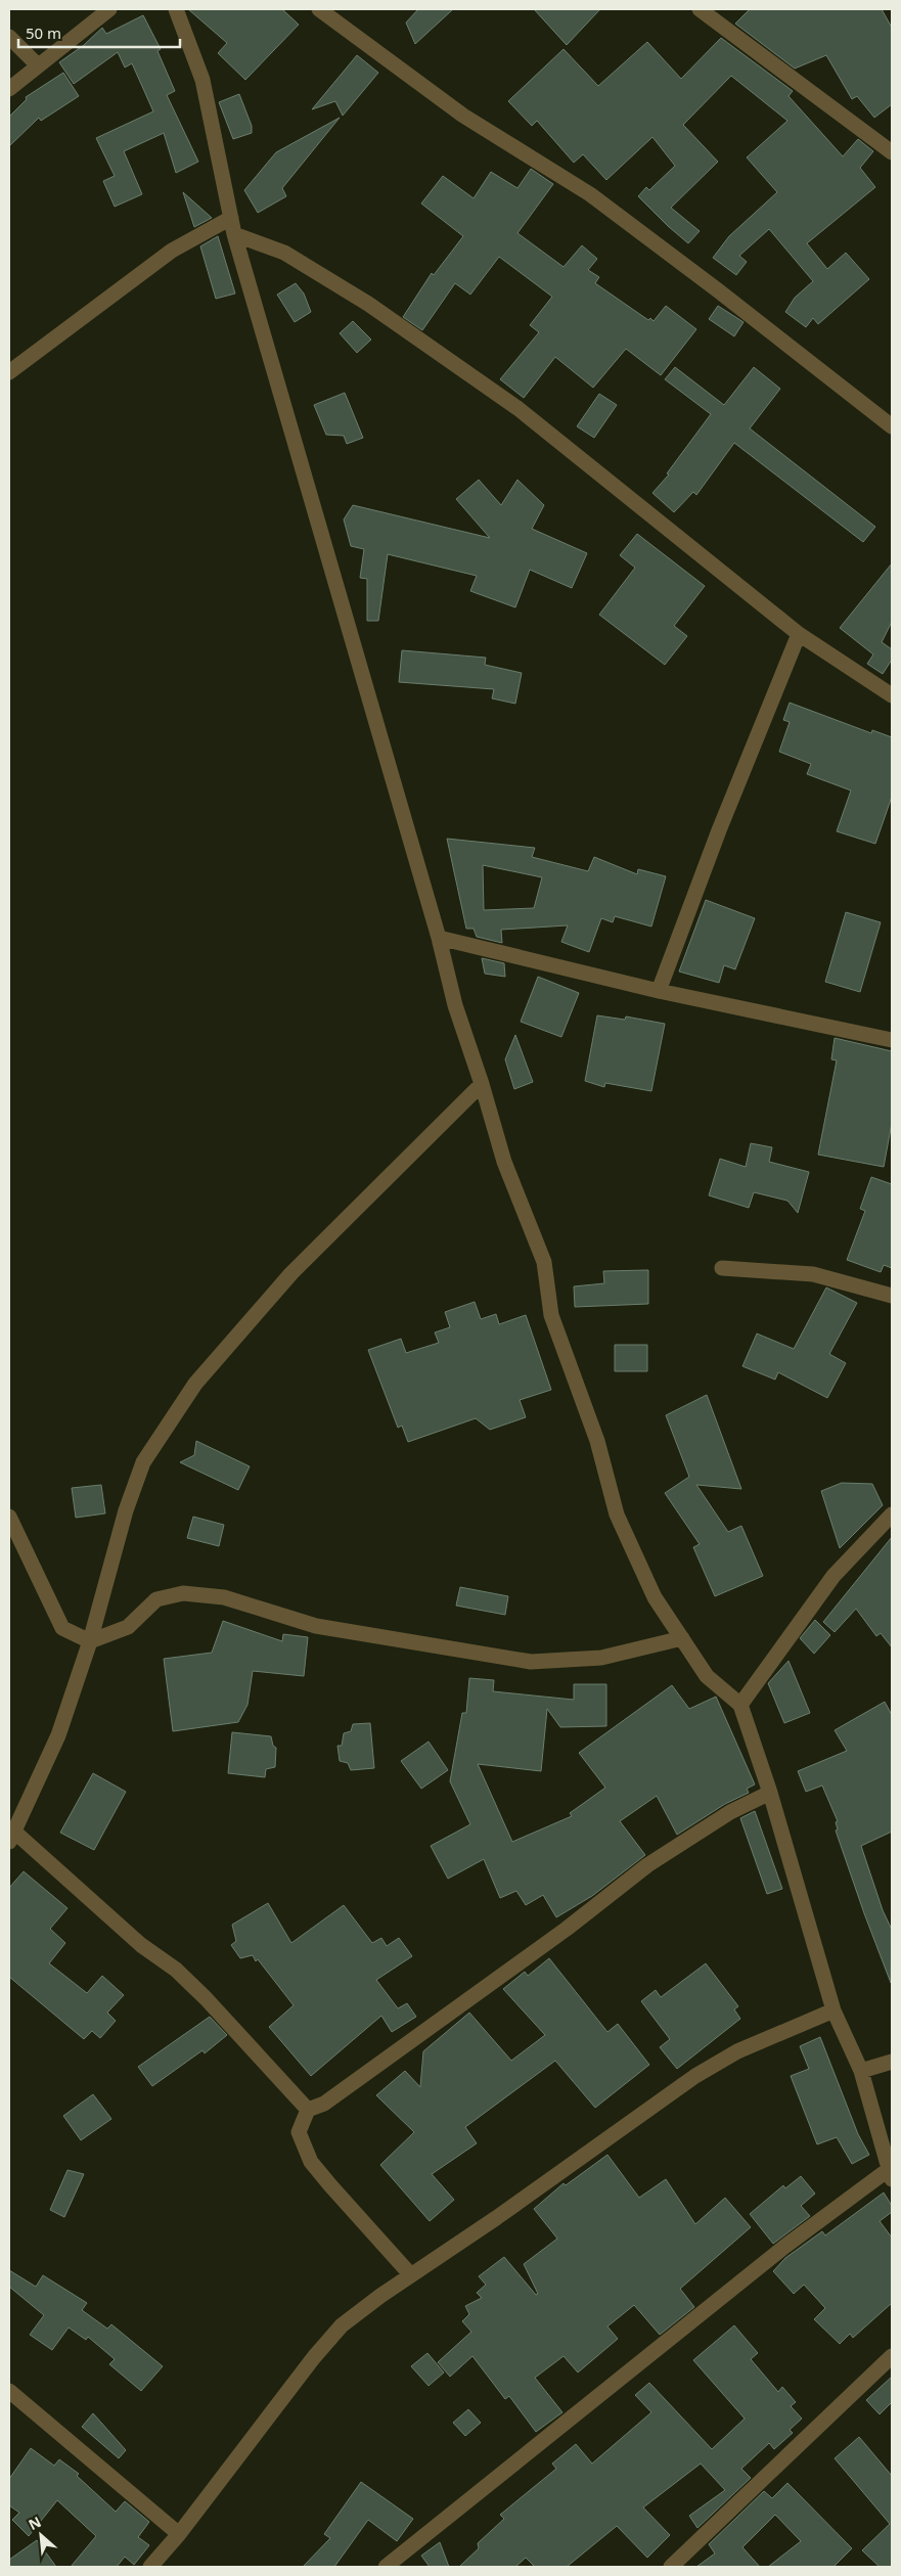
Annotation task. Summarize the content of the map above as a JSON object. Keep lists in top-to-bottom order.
{
  "scale_bar": "50 m",
  "north": "top left"
}
